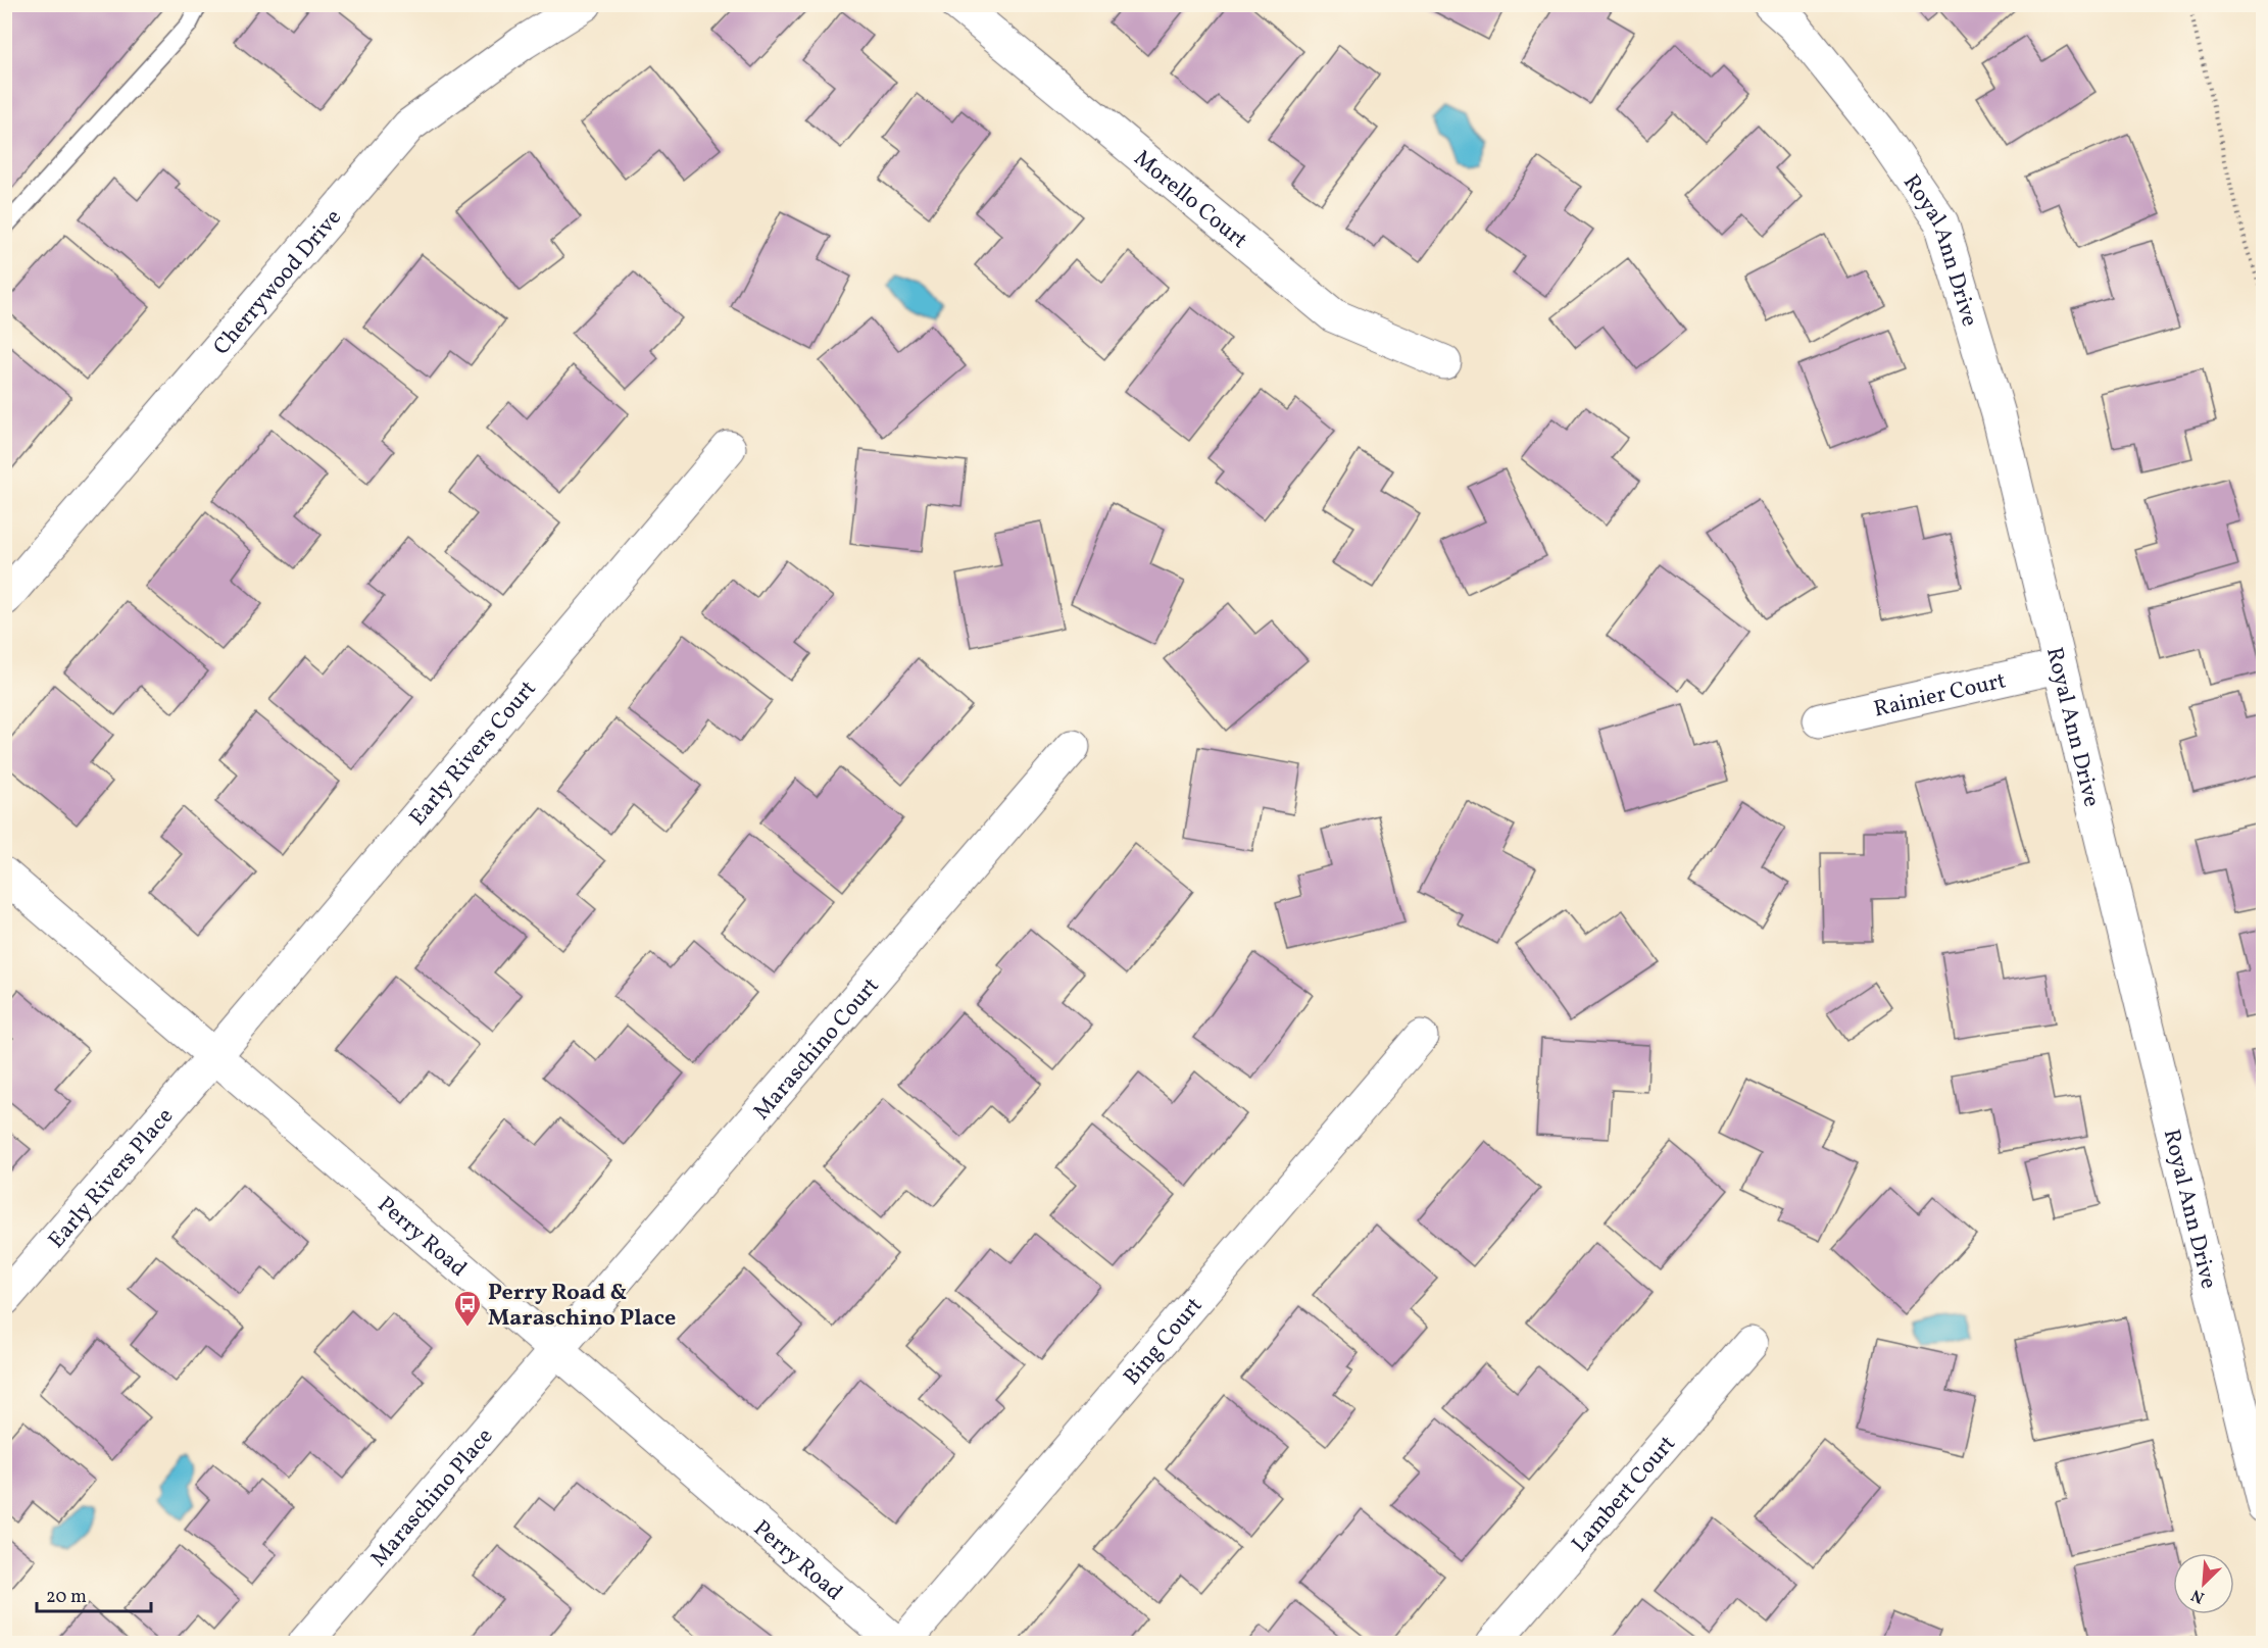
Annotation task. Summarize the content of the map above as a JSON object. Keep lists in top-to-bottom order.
{
  "streets": {
    "street": [
      "Morello Court",
      "Royal Ann Drive",
      "Cherrywood Drive",
      "Rainier Court",
      "Early Rivers Court",
      "Maraschino Court",
      "Early Rivers Place",
      "Perry Road",
      "Bing Court",
      "Lambert Court",
      "Maraschino Place"
    ]
  },
  "crossings": [
    ["Royal Ann Drive", "Rainier Court"],
    ["Early Rivers Court", "Early Rivers Place"],
    ["Early Rivers Court", "Perry Road"],
    ["Maraschino Court", "Perry Road"],
    ["Maraschino Court", "Maraschino Place"],
    ["Early Rivers Place", "Perry Road"],
    ["Perry Road", "Maraschino Place"]
  ],
  "places": {
    "bus stop": ["Perry Road & Maraschino Place"]
  },
  "scale_bar": "20 m",
  "north": "bottom left"
}
